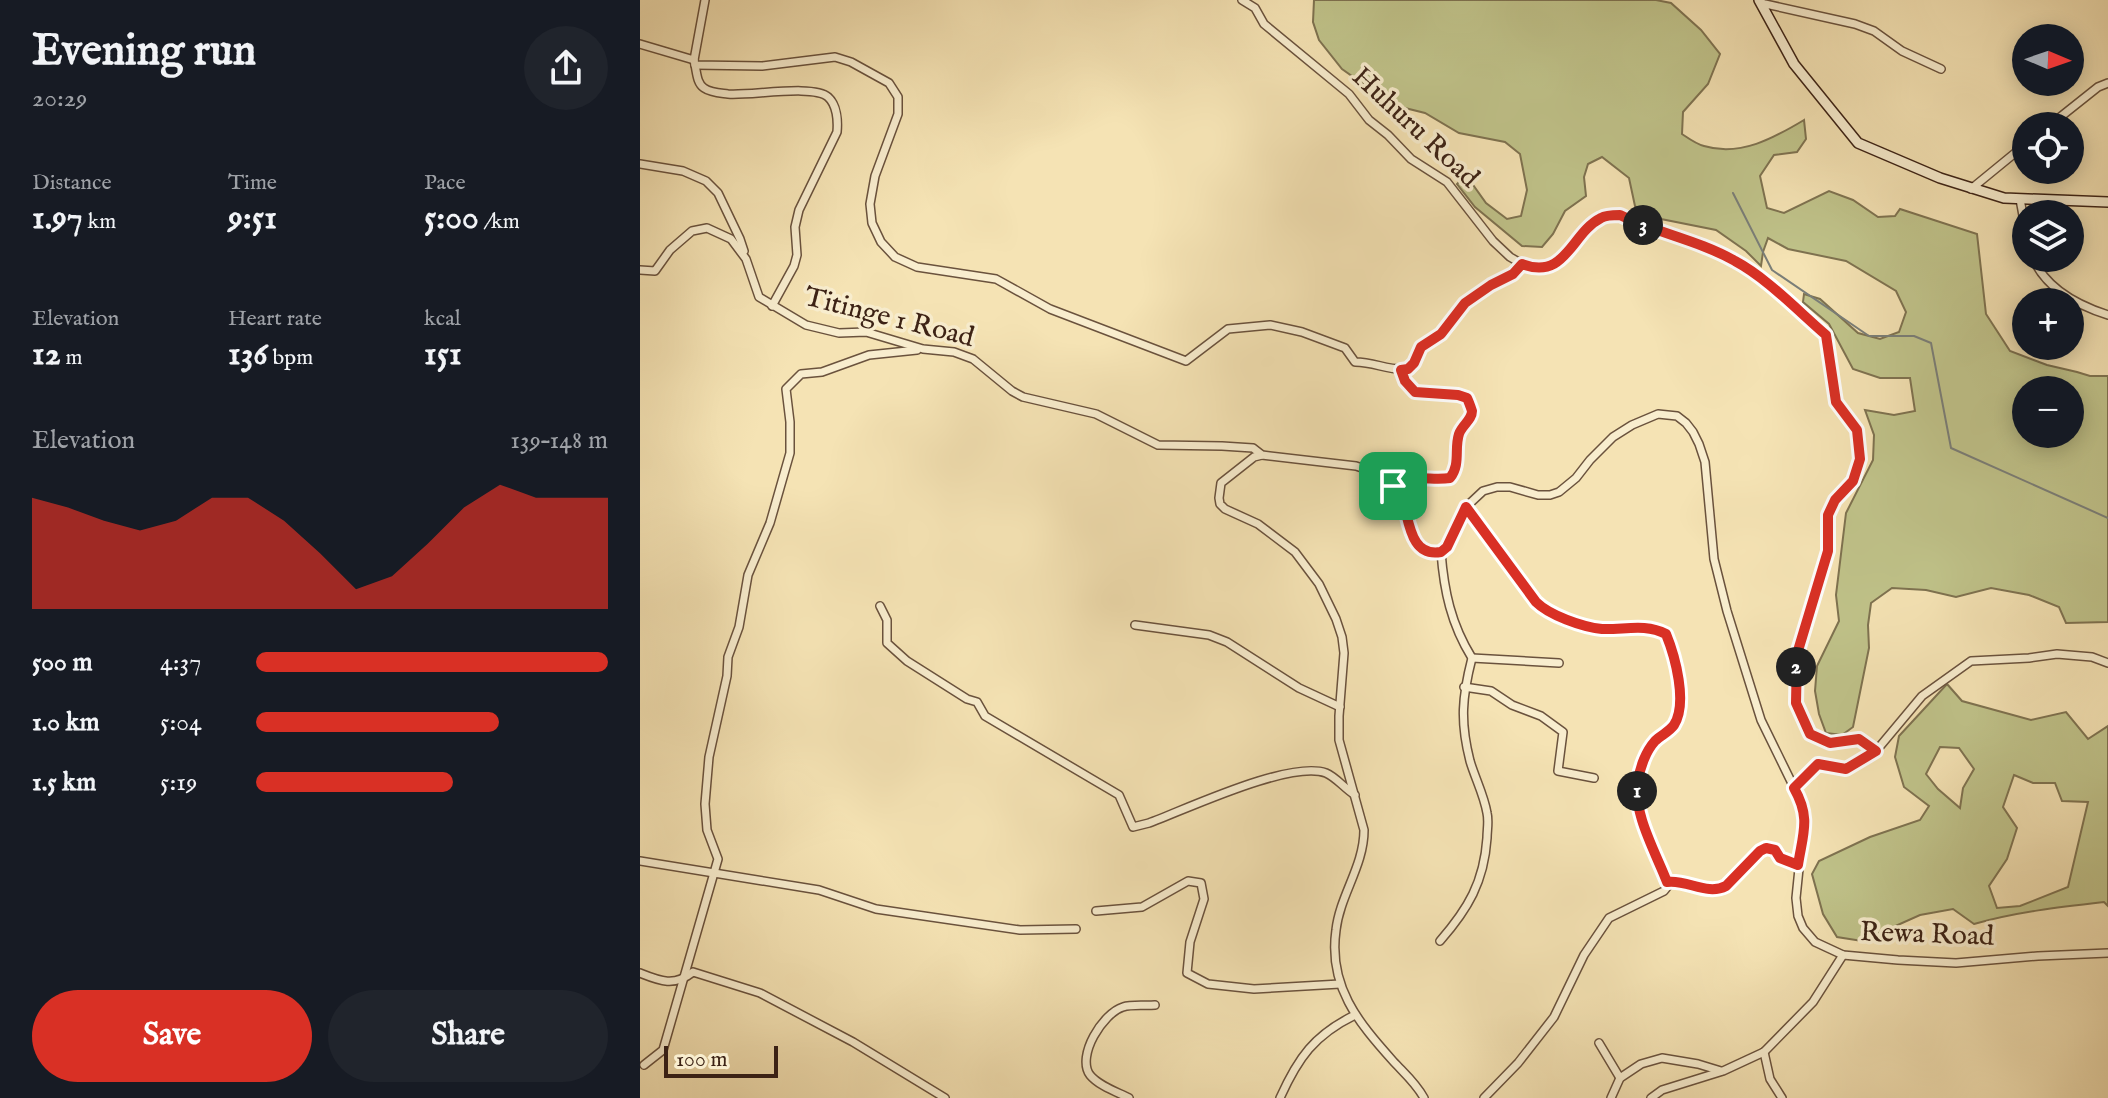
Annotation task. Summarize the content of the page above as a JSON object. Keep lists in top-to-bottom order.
{
  "streets": {
    "street": ["Huhuru Road", "Titinge 1 Road", "Rewa Road"]
  },
  "scale_bar": "100 m",
  "north": "right",
  "page": {
    "heading": ["Evening run", "20:29"],
    "map_buttons": ["+", "−"],
    "stats": [
      ["Distance", "1.97 km"],
      ["Time", "9:51"],
      ["Pace", "5:00 /km"],
      ["Elevation", "12 m"],
      ["Heart rate", "136 bpm"],
      ["kcal", "151"]
    ],
    "pins": ["3", "2", "1"],
    "chart": ["Elevation", "139–148 m"],
    "list": [
      {
        "name": "500 m",
        "note": "4:37"
      },
      {
        "name": "1.0 km",
        "note": "5:04"
      },
      {
        "name": "1.5 km",
        "note": "5:19"
      }
    ],
    "buttons": ["Save", "Share"],
    "scale": "100 m"
  }
}
